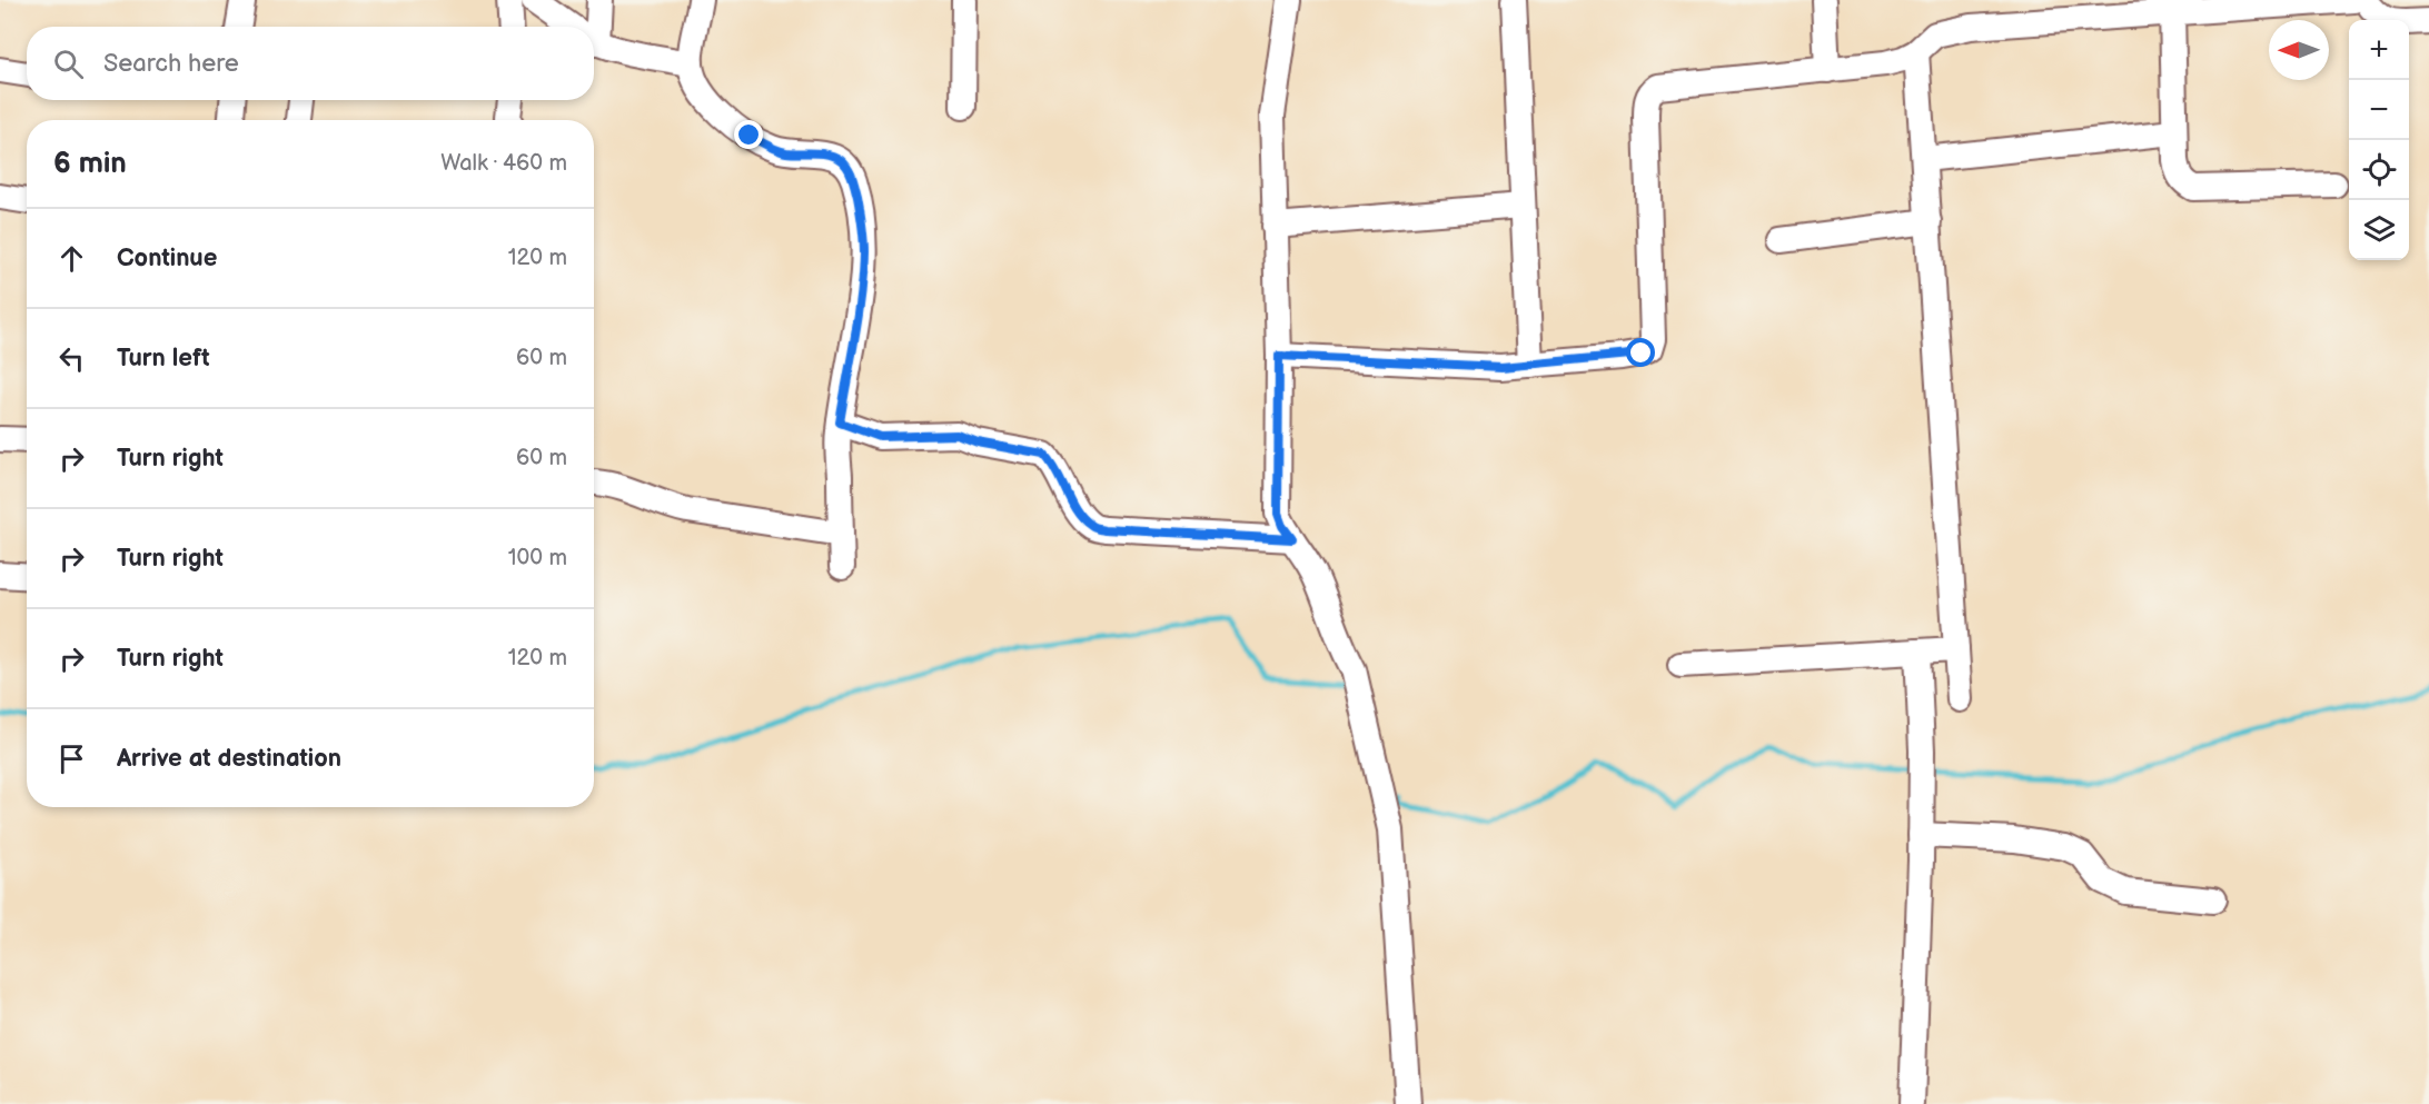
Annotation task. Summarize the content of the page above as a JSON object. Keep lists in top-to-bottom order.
{
  "north": "left",
  "page": {
    "map_buttons": ["+", "−"],
    "search": "Search here",
    "heading": ["6 min", "Walk · 460 m"],
    "list": [
      ["Continue", "120 m"],
      ["Turn left", "60 m"],
      ["Turn right", "60 m"],
      ["Turn right", "100 m"],
      ["Turn right", "120 m"],
      "Arrive at destination"
    ]
  }
}
